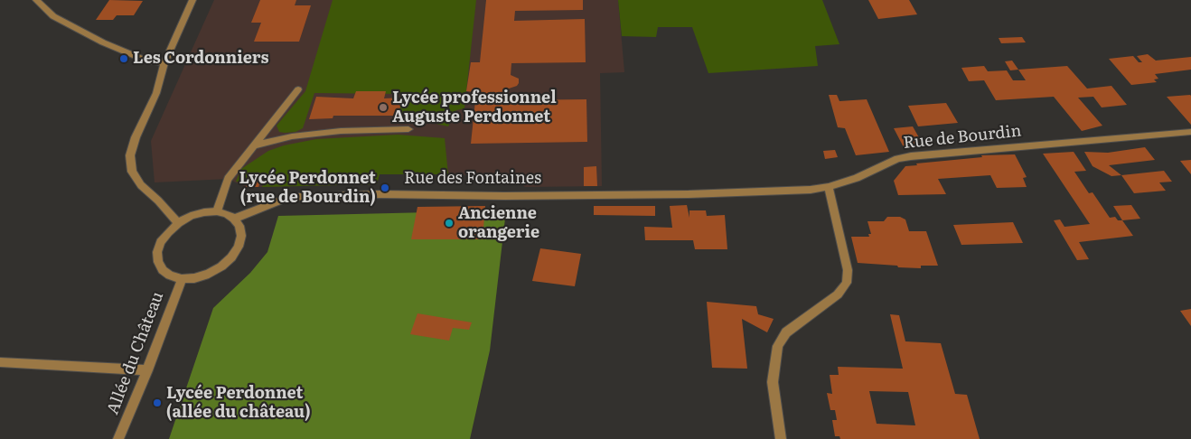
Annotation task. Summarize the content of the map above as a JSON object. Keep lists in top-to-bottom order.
{
  "streets": {
    "street": ["Rue de Bourdin", "Rue des Fontaines", "Allée du Château"]
  },
  "crossings": [
    ["Rue de Bourdin", "Rue des Fontaines"],
    ["Rue des Fontaines", "Allée du Château"]
  ],
  "places": [
    "Les Cordonniers",
    "Lycée professionnel Auguste Perdonnet",
    "Lycée Perdonnet (rue de Bourdin)",
    "Ancienne orangerie",
    "Lycée Perdonnet (allée du château)"
  ]
}
